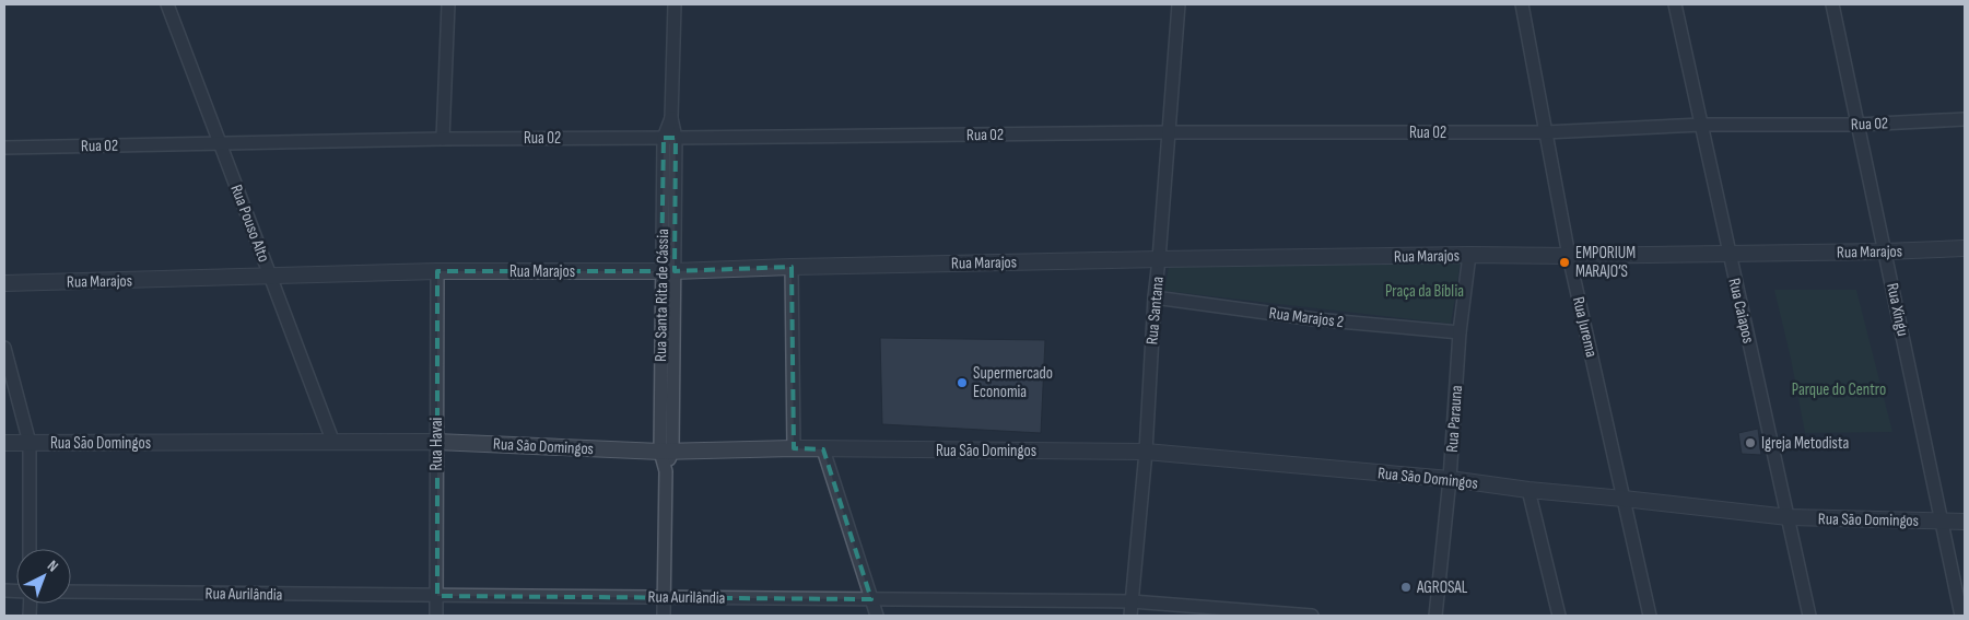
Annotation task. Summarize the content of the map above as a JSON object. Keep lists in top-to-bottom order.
{
  "streets": {
    "street": [
      "Rua 02",
      "Rua Pouso Alto",
      "Rua Marajos",
      "Rua Santa Rita de Cássia",
      "Rua Xingu",
      "Rua Santana",
      "Rua Caiapos",
      "Rua Marajos 2",
      "Rua Jurema",
      "Rua Parauna",
      "Rua São Domingos",
      "Rua Havai",
      "Rua Aurilândia"
    ]
  },
  "crossings": [
    ["Rua 02", "Rua Pouso Alto"],
    ["Rua 02", "Rua Santa Rita de Cássia"],
    ["Rua 02", "Rua Xingu"],
    ["Rua 02", "Rua Santana"],
    ["Rua 02", "Rua Caiapos"],
    ["Rua 02", "Rua Jurema"],
    ["Rua Pouso Alto", "Rua Marajos"],
    ["Rua Pouso Alto", "Rua São Domingos"],
    ["Rua Marajos", "Rua Santa Rita de Cássia"],
    ["Rua Marajos", "Rua Xingu"],
    ["Rua Marajos", "Rua Santana"],
    ["Rua Marajos", "Rua Caiapos"],
    ["Rua Marajos", "Rua Jurema"],
    ["Rua Marajos", "Rua Parauna"],
    ["Rua Marajos", "Rua Havai"],
    ["Rua Santa Rita de Cássia", "Rua São Domingos"],
    ["Rua Santa Rita de Cássia", "Rua Aurilândia"],
    ["Rua Xingu", "Rua São Domingos"],
    ["Rua Santana", "Rua Marajos 2"],
    ["Rua Santana", "Rua São Domingos"],
    ["Rua Santana", "Rua Aurilândia"],
    ["Rua Caiapos", "Rua São Domingos"],
    ["Rua Marajos 2", "Rua Parauna"],
    ["Rua Jurema", "Rua São Domingos"],
    ["Rua Parauna", "Rua São Domingos"],
    ["Rua São Domingos", "Rua Havai"],
    ["Rua Havai", "Rua Aurilândia"]
  ],
  "parks": ["Praça da Bíblia", "Parque do Centro"],
  "places": [
    "EMPORIUM MARAJO’S",
    "Supermercado Economia",
    "Igreja Metodista",
    "AGROSAL"
  ],
  "north": "top right"
}
